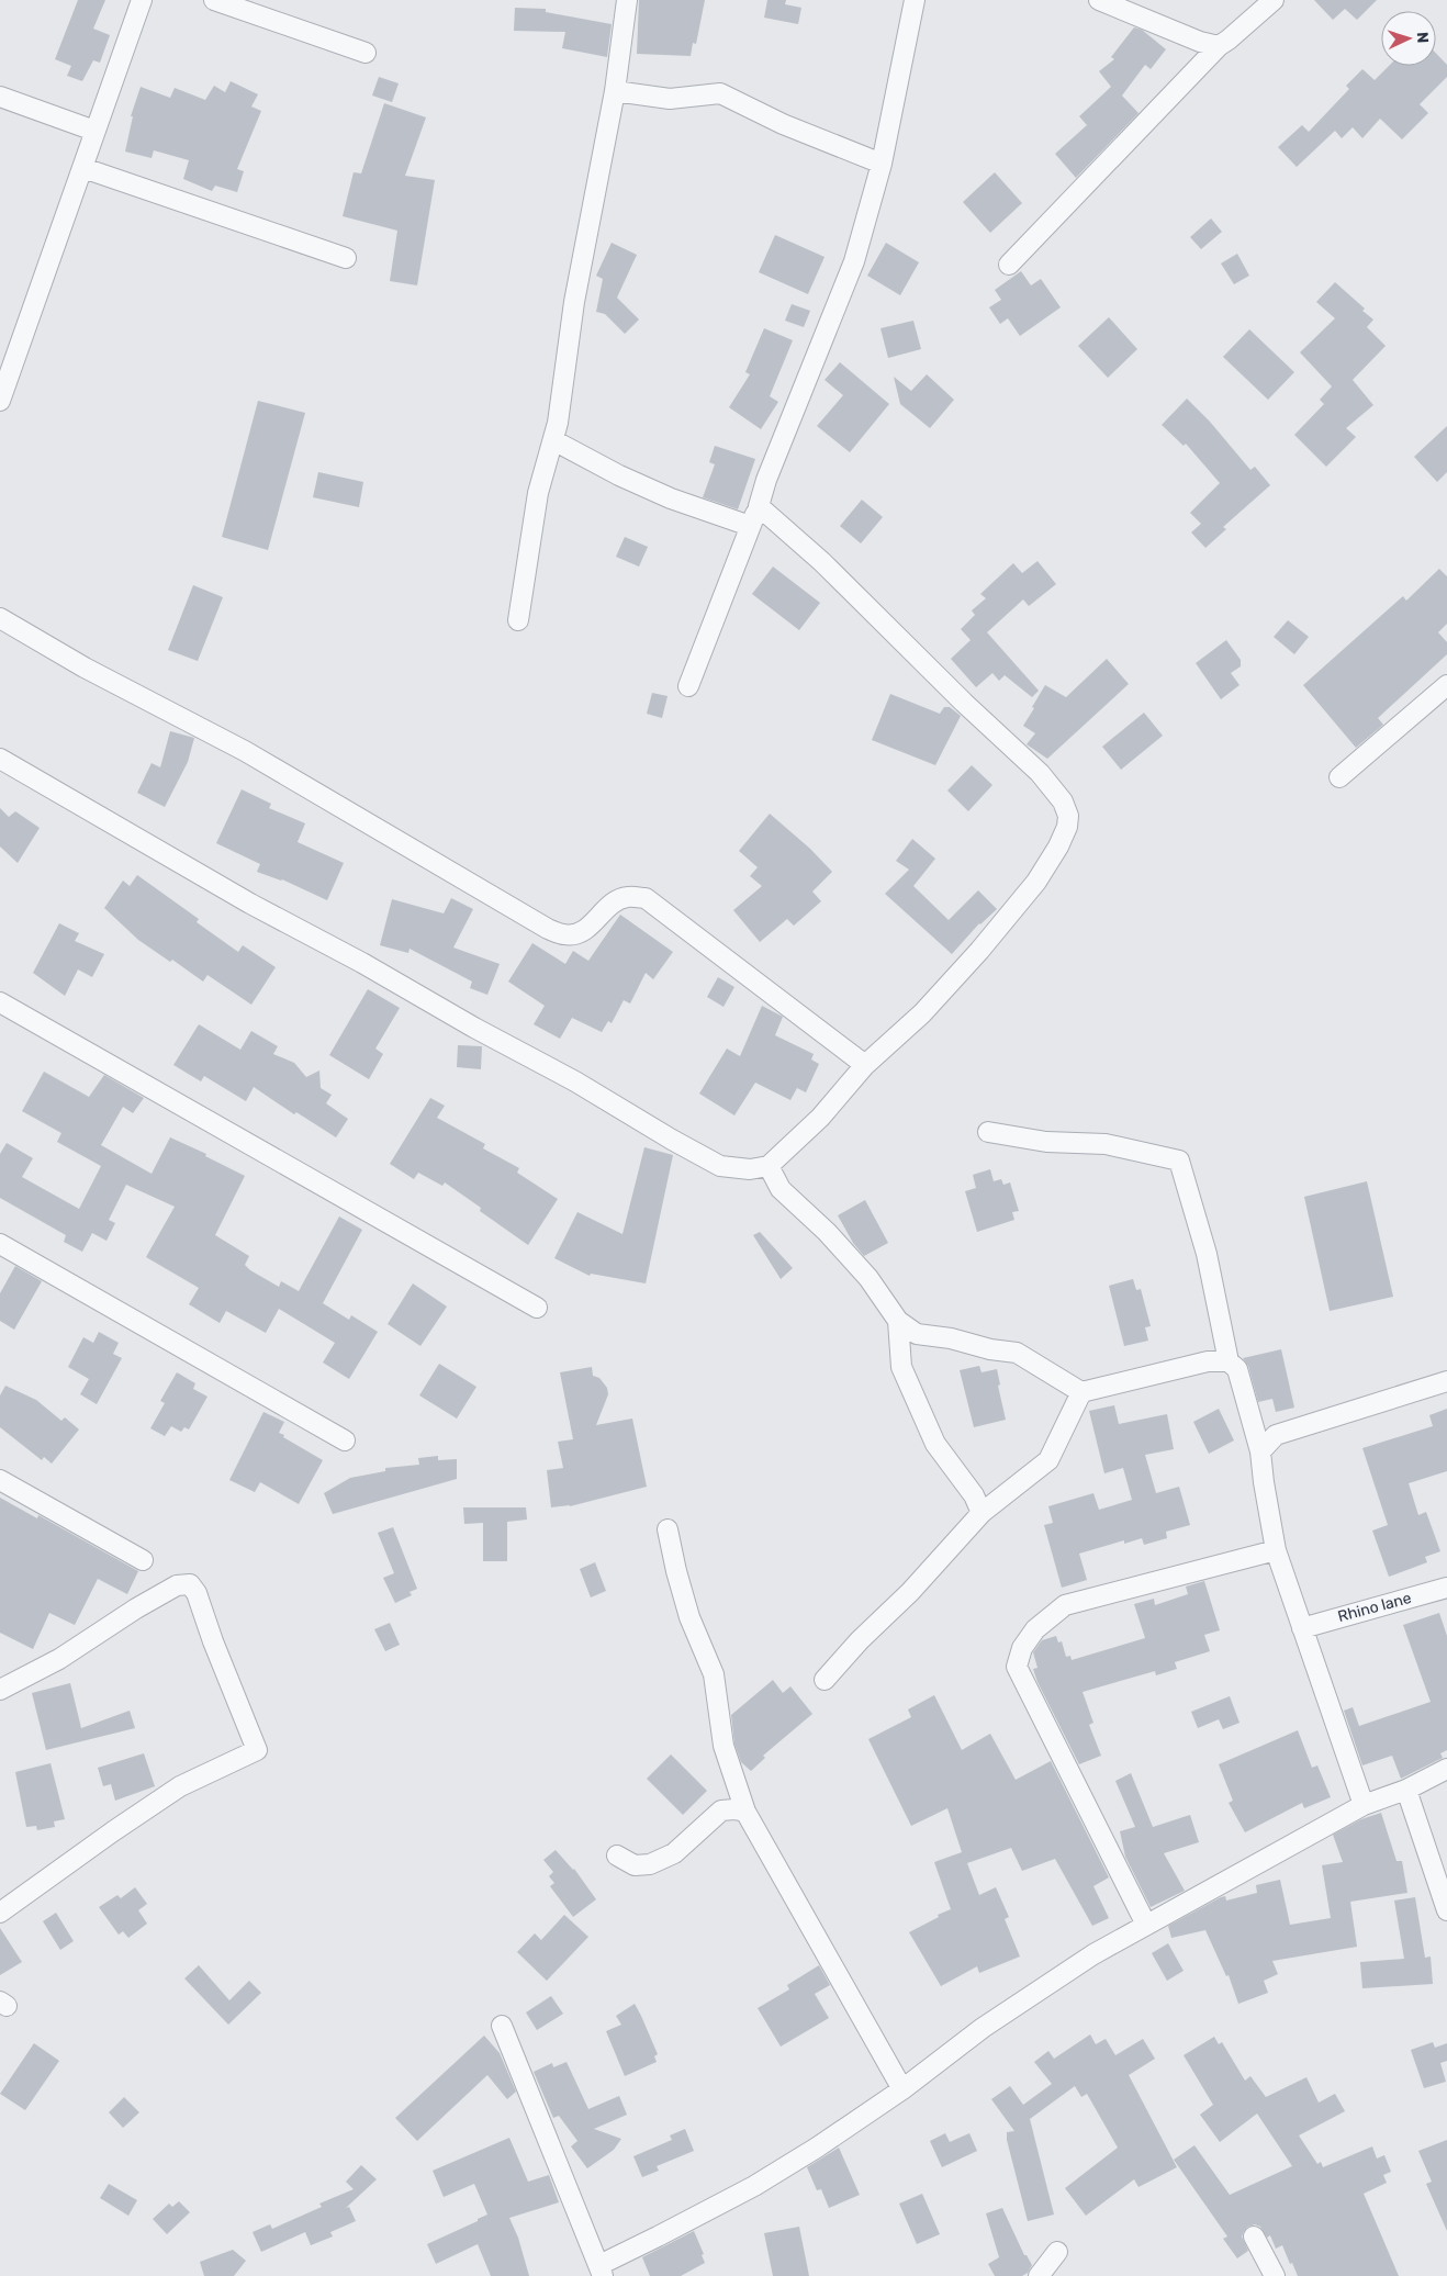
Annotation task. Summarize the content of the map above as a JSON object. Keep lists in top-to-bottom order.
{
  "streets": {
    "street": ["Rhino lane"]
  },
  "north": "right"
}
